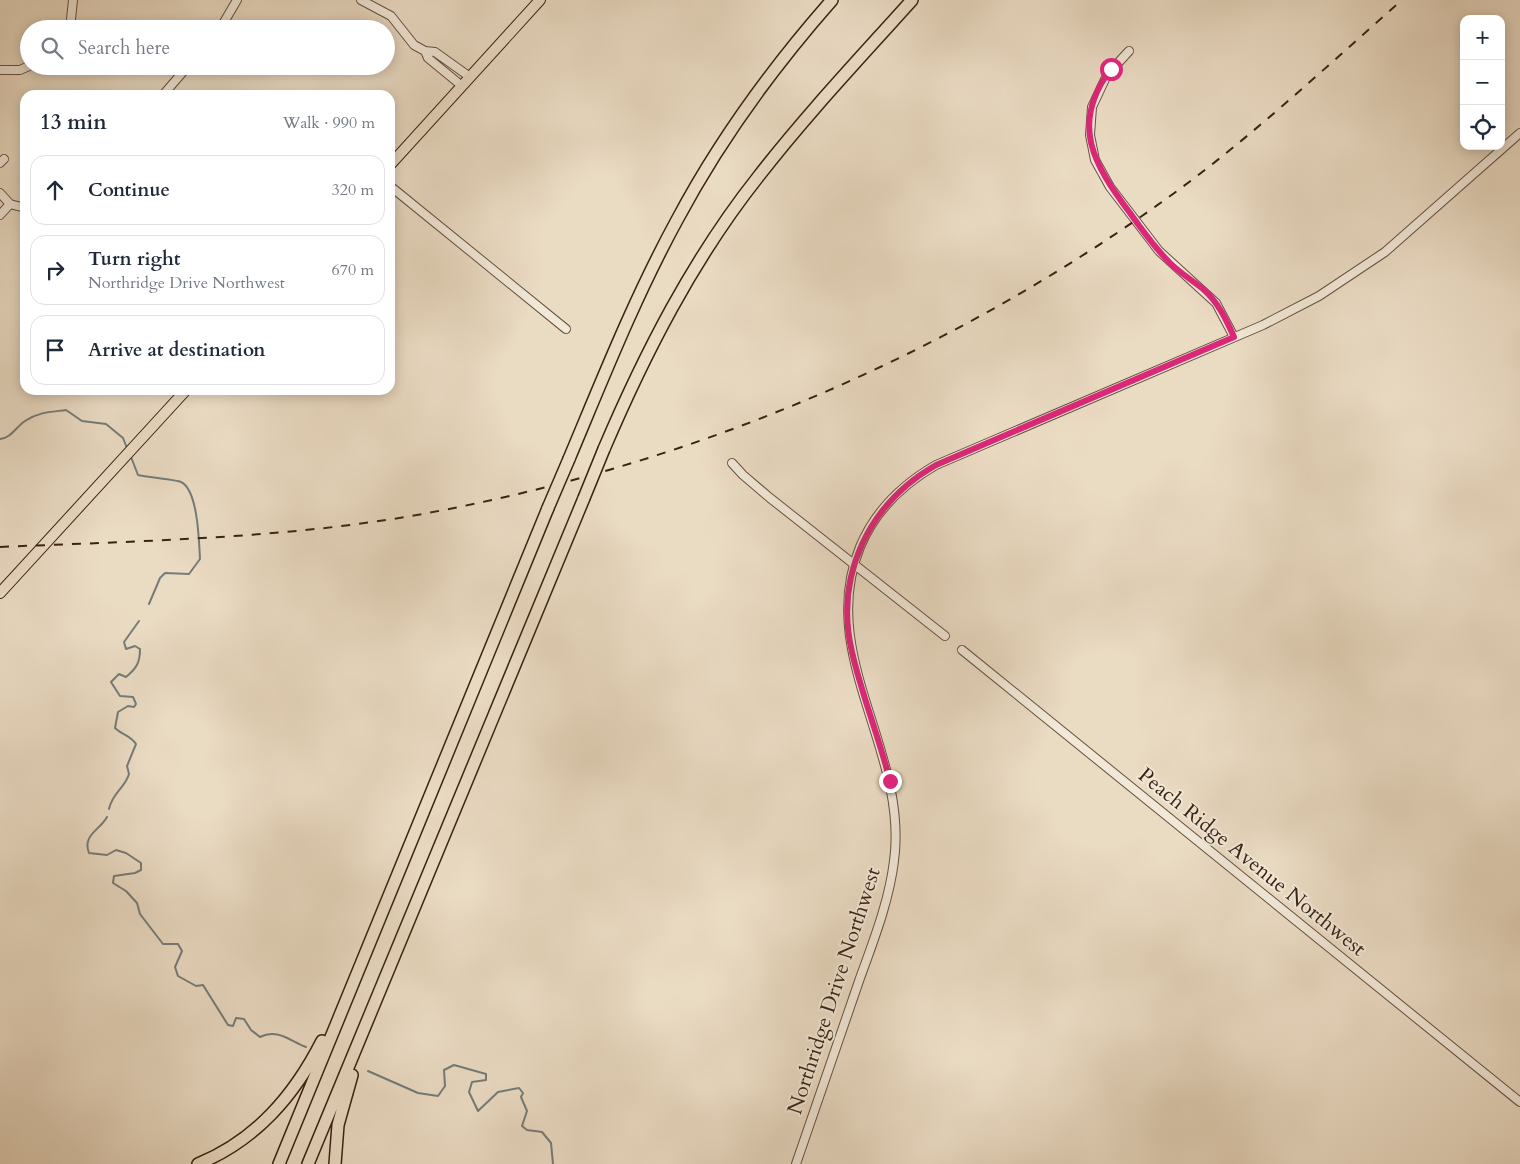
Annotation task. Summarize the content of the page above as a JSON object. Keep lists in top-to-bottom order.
{
  "streets": {
    "street": ["Peach Ridge Avenue Northwest", "Northridge Drive Northwest"]
  },
  "page": {
    "map_buttons": ["+", "−"],
    "search": "Search here",
    "heading": ["13 min", "Walk · 990 m"],
    "list": [
      ["Continue", "320 m"],
      ["Turn right", "Northridge Drive Northwest", "670 m"],
      "Arrive at destination"
    ]
  }
}
